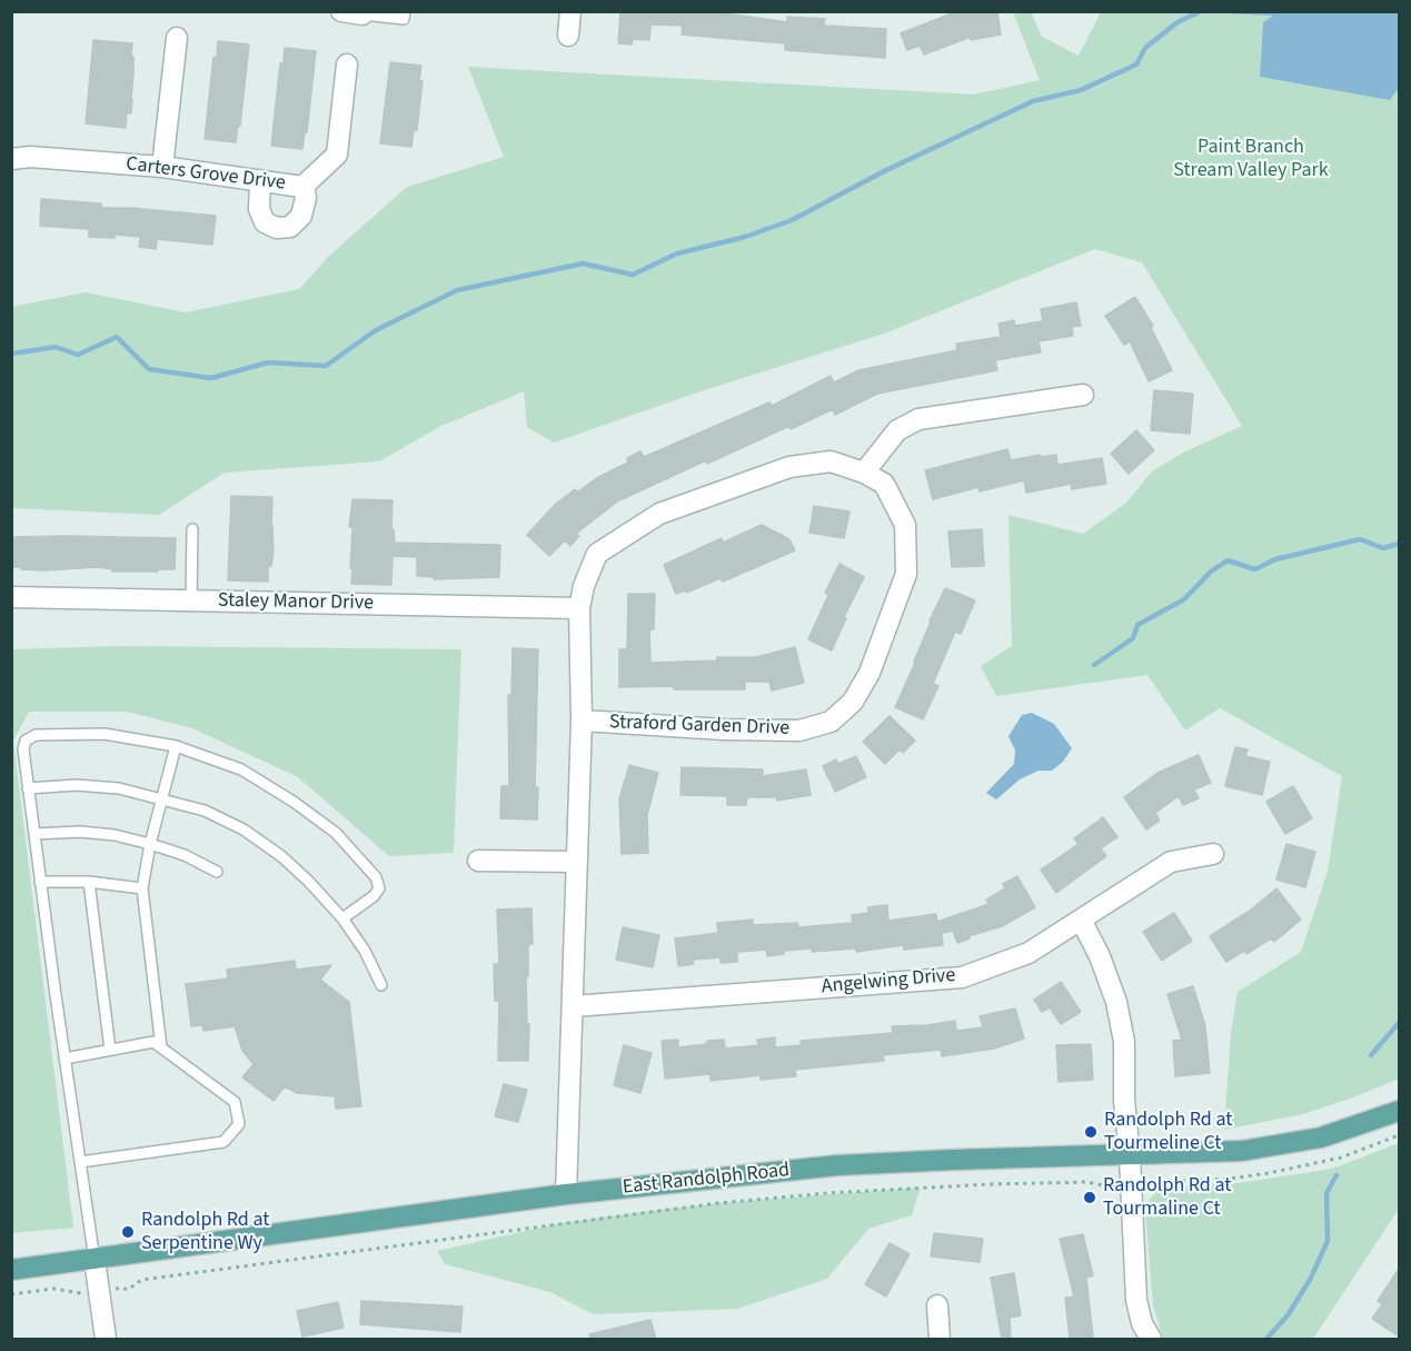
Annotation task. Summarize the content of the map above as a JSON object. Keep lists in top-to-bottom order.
{
  "streets": {
    "main road": ["East Randolph Road"],
    "street": [
      "Carters Grove Drive",
      "Staley Manor Drive",
      "Straford Garden Drive",
      "Angelwing Drive"
    ]
  },
  "crossings": [
    ["Staley Manor Drive", "Straford Garden Drive"],
    ["Straford Garden Drive", "Angelwing Drive"],
    ["Straford Garden Drive", "East Randolph Road"]
  ],
  "parks": ["Paint Branch Stream Valley Park"],
  "places": ["Randolph Rd at Tourmeline Ct", "Randolph Rd at Tourmaline Ct", "Randolph Rd at Serpentine Wy"]
}
